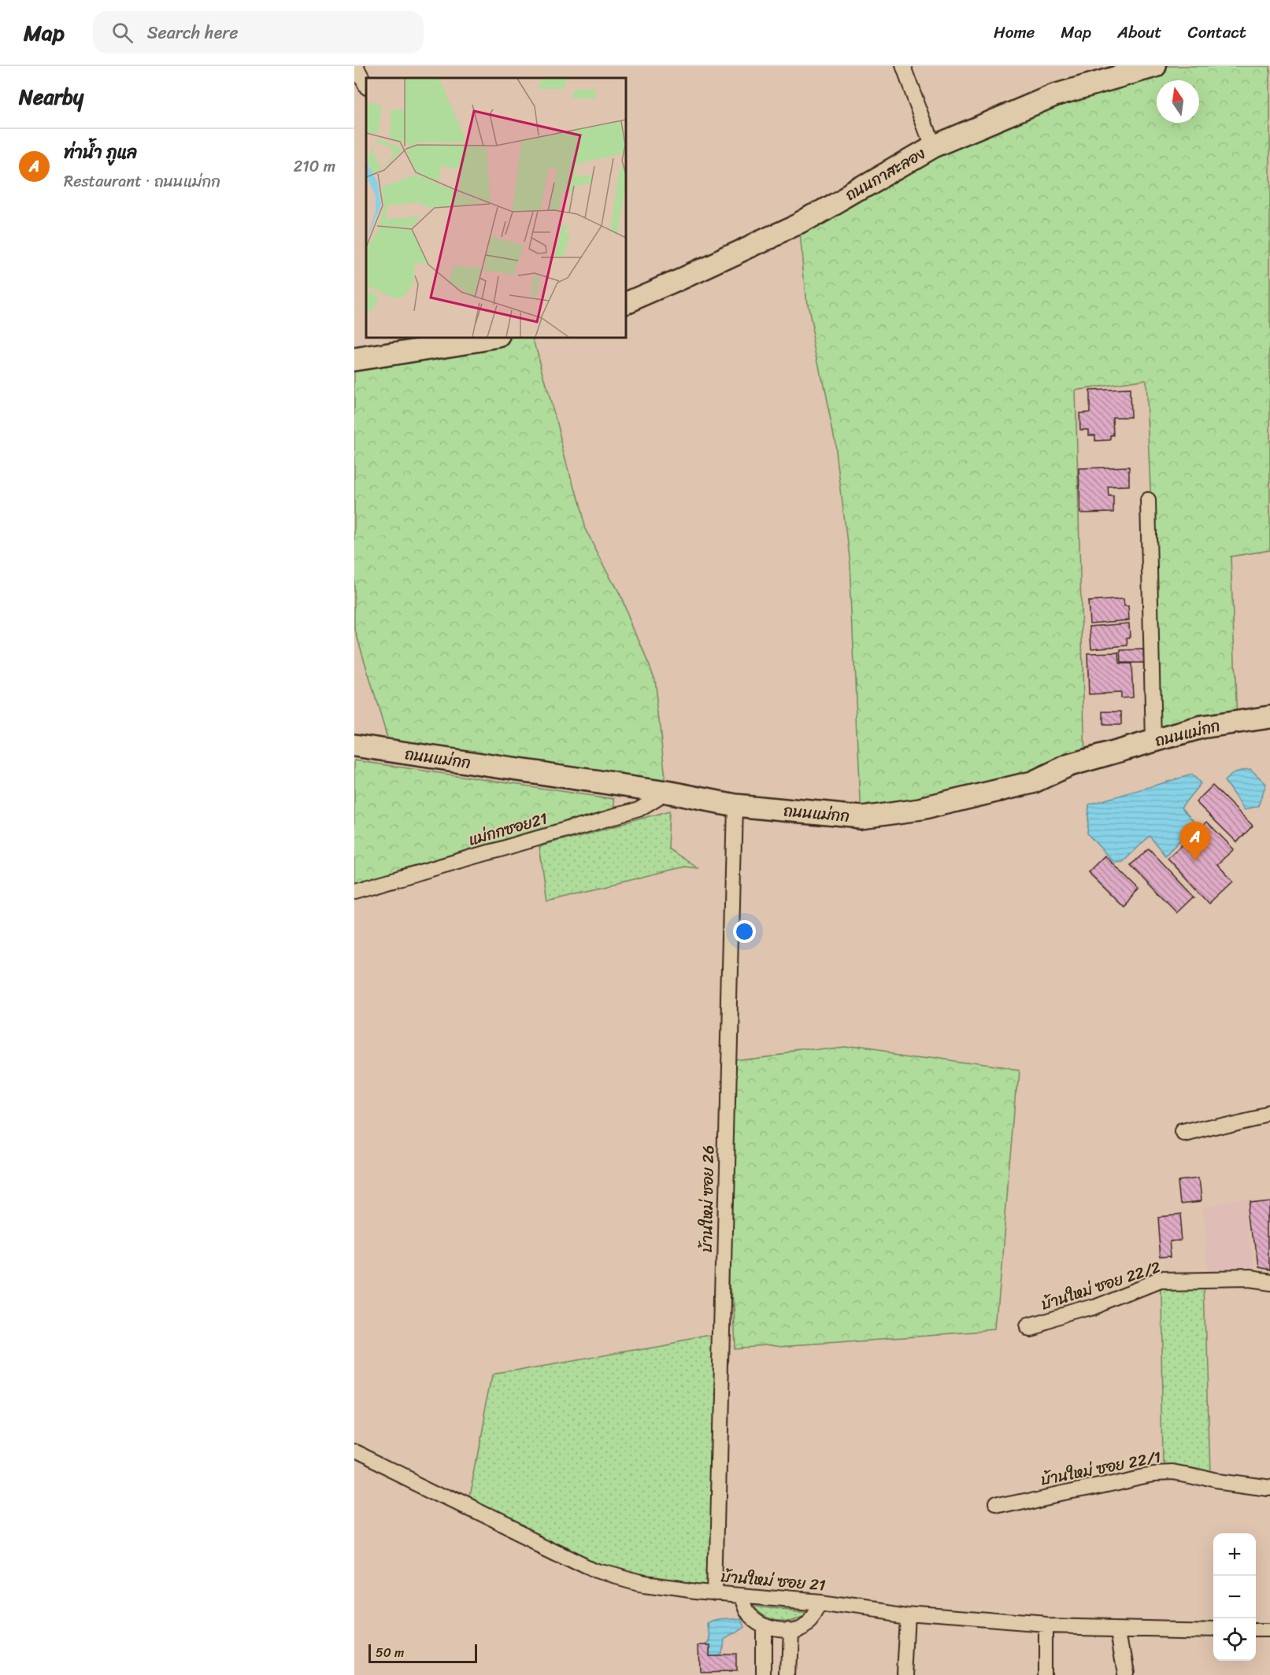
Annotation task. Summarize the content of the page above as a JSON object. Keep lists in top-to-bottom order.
{
  "streets": {
    "street": [
      "ถนนกาสะลอง",
      "ถนนแม่กก",
      "แม่กกซอย21",
      "บ้านใหม่ ซอย 26",
      "บ้านใหม่ ซอย 22/2",
      "บ้านใหม่ ซอย 22/1",
      "บ้านใหม่ ซอย 21"
    ]
  },
  "crossings": [
    ["ถนนแม่กก", "แม่กกซอย21"],
    ["ถนนแม่กก", "บ้านใหม่ ซอย 26"],
    ["บ้านใหม่ ซอย 26", "บ้านใหม่ ซอย 21"]
  ],
  "scale_bar": "50 m",
  "north": "top",
  "page": {
    "header": "Map",
    "search": "Search here",
    "nav": [
      "Home",
      "Map",
      "About",
      "Contact"
    ],
    "heading": "Nearby",
    "list": [
      {
        "mark": "A",
        "name": "ท่าน้ำ ภูแล",
        "note": "Restaurant · ถนนแม่กก",
        "value": "210 m"
      }
    ],
    "pins": "A",
    "map_buttons": ["+", "−"],
    "scale": "50 m"
  }
}
